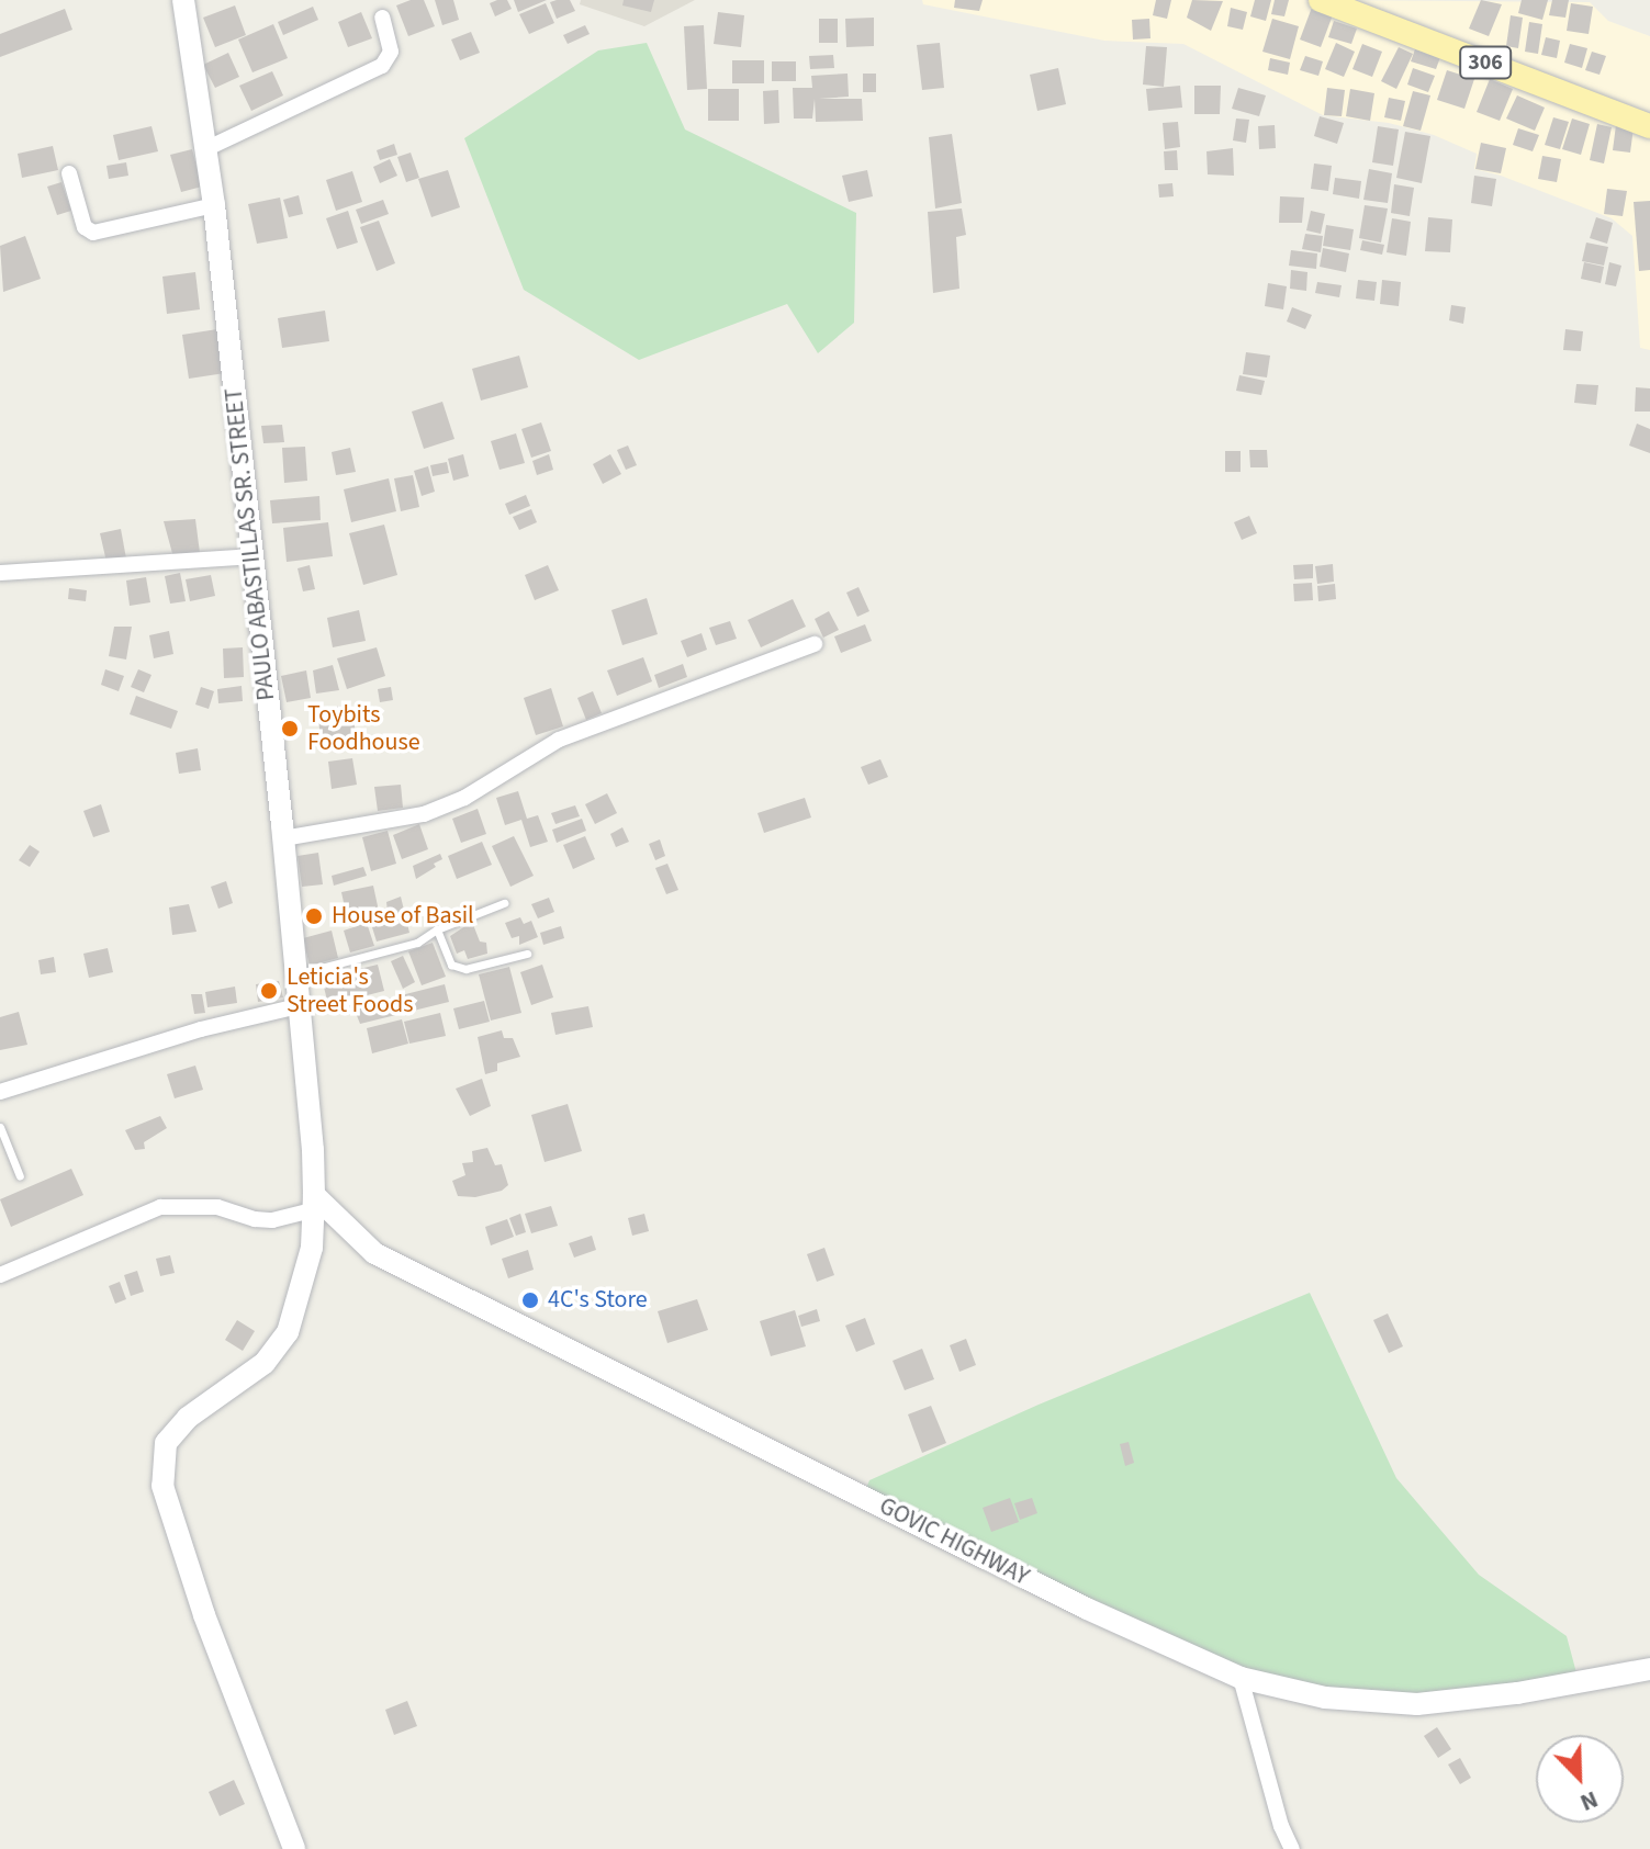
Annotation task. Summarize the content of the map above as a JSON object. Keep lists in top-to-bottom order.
{
  "streets": {
    "main road": ["306", "PAULO ABASTILLAS SR. STREET", "GOVIC HIGHWAY"]
  },
  "crossings": [
    ["PAULO ABASTILLAS SR. STREET", "GOVIC HIGHWAY"]
  ],
  "places": [
    "Toybits Foodhouse",
    "House of Basil",
    "Leticia's Street Foods",
    "4C's Store"
  ],
  "north": "bottom right"
}
